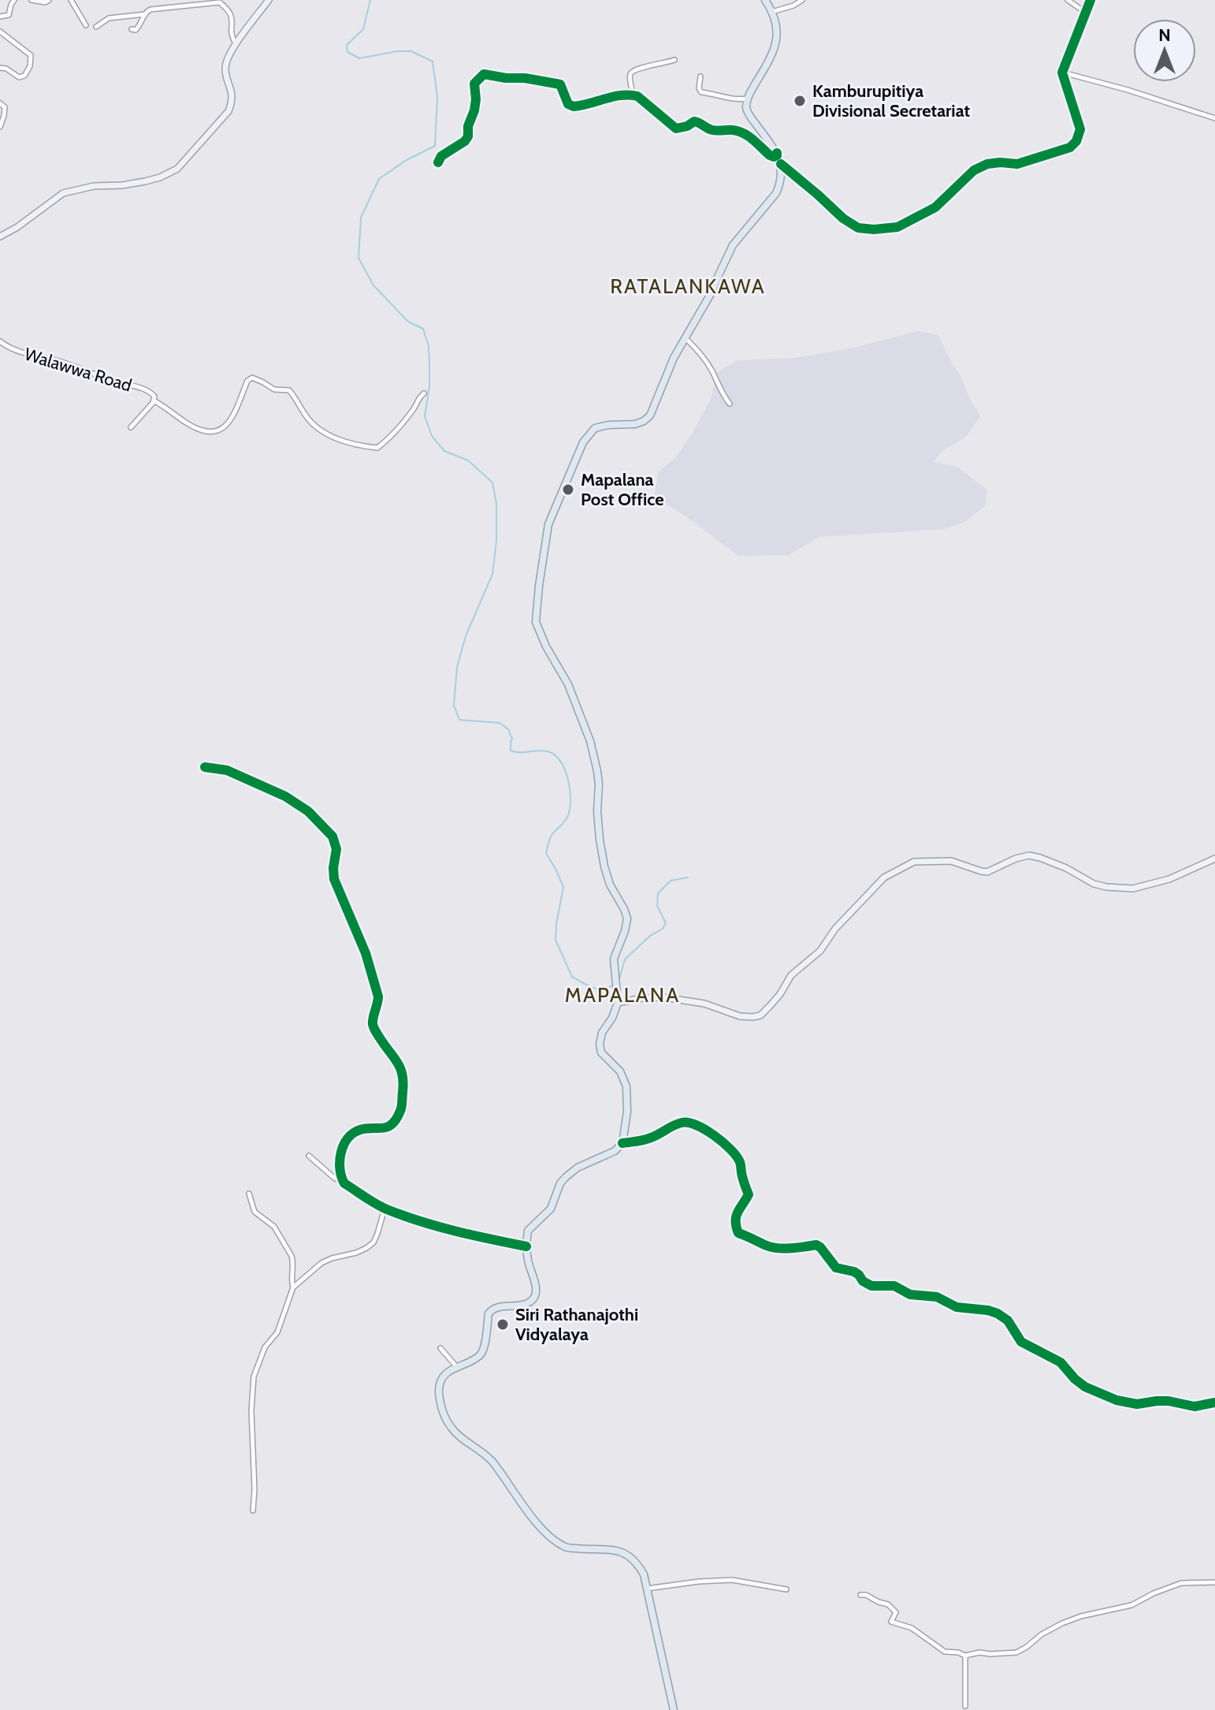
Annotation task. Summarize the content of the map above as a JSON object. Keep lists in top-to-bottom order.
{
  "streets": {
    "street": ["Walawwa Road"]
  },
  "districts": ["RATALANKAWA", "MAPALANA"],
  "places": ["Kamburupitiya Divisional Secretariat", "Mapalana Post Office", "Siri Rathanajothi Vidyalaya"],
  "north": "top"
}
